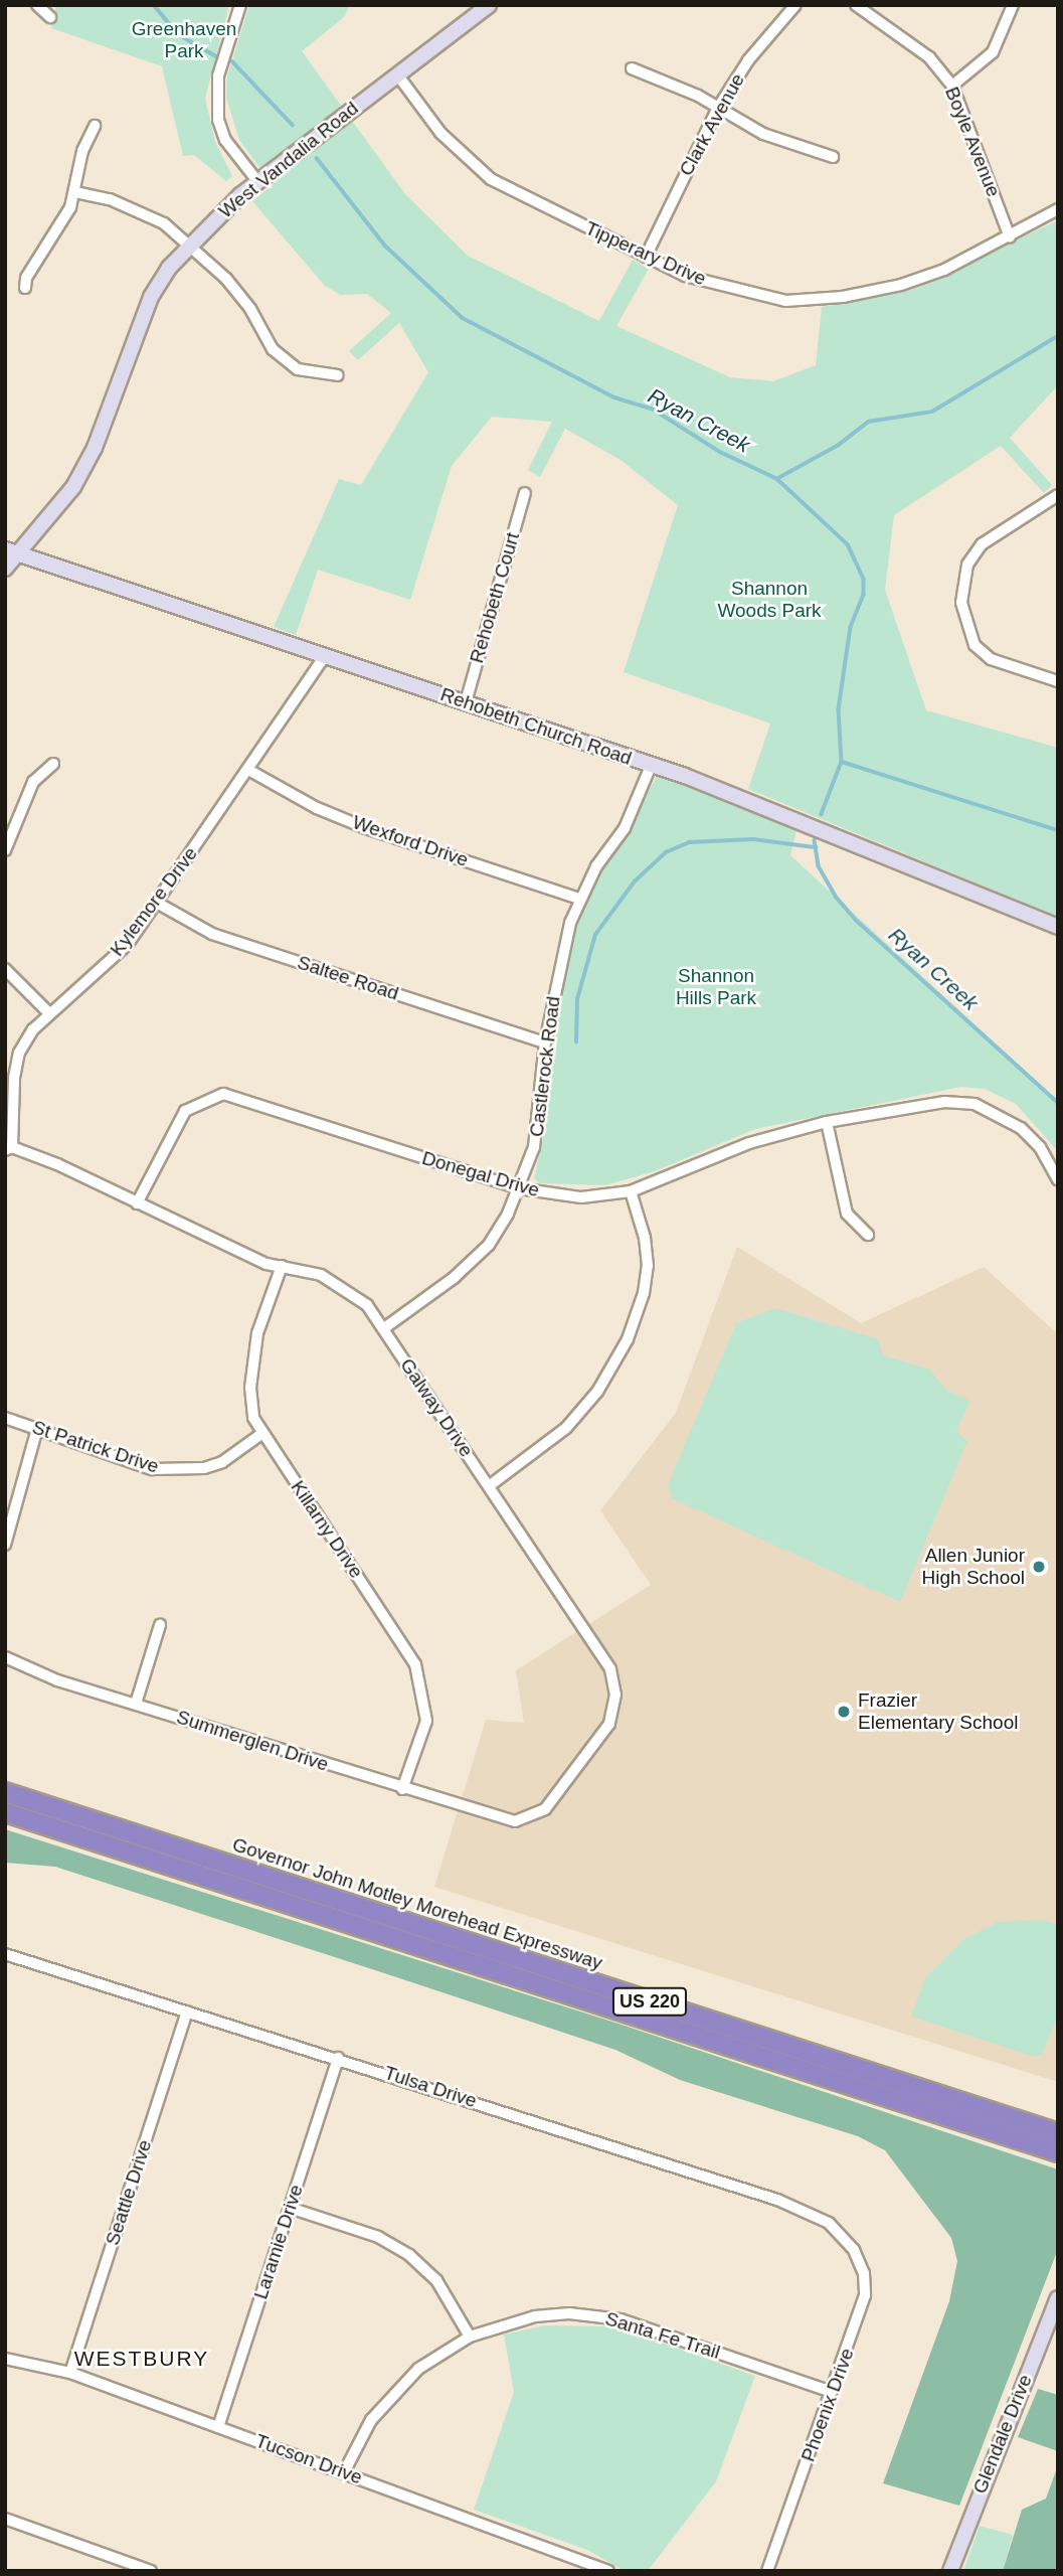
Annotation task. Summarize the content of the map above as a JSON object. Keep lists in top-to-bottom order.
{
  "streets": {
    "highway": ["Governor John Motley Morehead Expressway", "US 220"],
    "street": [
      "Clark Avenue",
      "Boyle Avenue",
      "West Vandalia Road",
      "Tipperary Drive",
      "Rehobeth Court",
      "Rehobeth Church Road",
      "Wexford Drive",
      "Kylemore Drive",
      "Saltee Road",
      "Castlerock Road",
      "Donegal Drive",
      "Galway Drive",
      "St Patrick Drive",
      "Killarny Drive",
      "Summerglen Drive",
      "Tulsa Drive",
      "Seattle Drive",
      "Laramie Drive",
      "Santa Fe Trail",
      "Phoenix Drive",
      "Glendale Drive",
      "Tucson Drive"
    ]
  },
  "crossings": [
    ["Clark Avenue", "Tipperary Drive"],
    ["Boyle Avenue", "Tipperary Drive"],
    ["West Vandalia Road", "Tipperary Drive"],
    ["West Vandalia Road", "Rehobeth Church Road"],
    ["Rehobeth Court", "Rehobeth Church Road"],
    ["Rehobeth Church Road", "Kylemore Drive"],
    ["Rehobeth Church Road", "Castlerock Road"],
    ["Wexford Drive", "Kylemore Drive"],
    ["Wexford Drive", "Castlerock Road"],
    ["Kylemore Drive", "Saltee Road"],
    ["Kylemore Drive", "Galway Drive"],
    ["Saltee Road", "Castlerock Road"],
    ["Castlerock Road", "Donegal Drive"],
    ["Castlerock Road", "Galway Drive"],
    ["Donegal Drive", "Galway Drive"],
    ["Galway Drive", "Killarny Drive"],
    ["Galway Drive", "Summerglen Drive"],
    ["St Patrick Drive", "Killarny Drive"],
    ["Killarny Drive", "Summerglen Drive"],
    ["Tulsa Drive", "Seattle Drive"],
    ["Tulsa Drive", "Laramie Drive"],
    ["Tulsa Drive", "Phoenix Drive"],
    ["Seattle Drive", "Tucson Drive"],
    ["Laramie Drive", "Tucson Drive"],
    ["Santa Fe Trail", "Phoenix Drive"],
    ["Santa Fe Trail", "Tucson Drive"]
  ],
  "districts": ["WESTBURY"],
  "water": ["Ryan Creek"],
  "parks": ["Greenhaven Park", "Shannon Woods Park", "Shannon Hills Park"],
  "places": ["Allen Junior High School", "Frazier Elementary School"]
}
